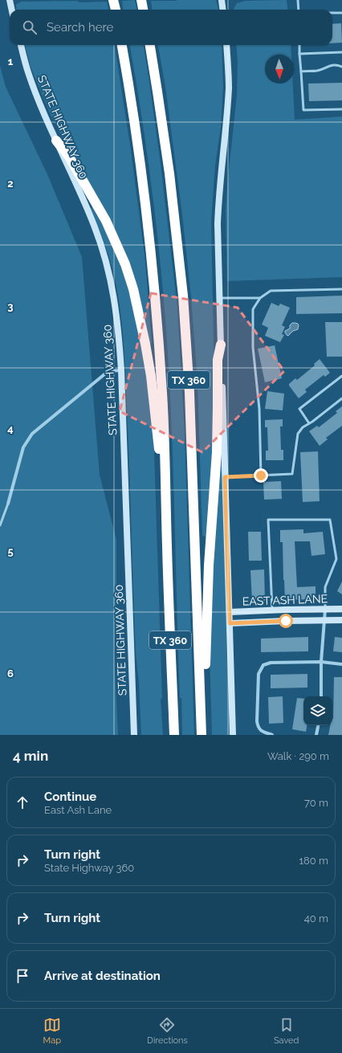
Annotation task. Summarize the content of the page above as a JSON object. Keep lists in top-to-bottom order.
{
  "streets": {
    "highway": ["TX 360"],
    "main road": ["STATE HIGHWAY 360", "EAST ASH LANE"]
  },
  "north": "bottom",
  "page": {
    "search": "Search here",
    "heading": ["4 min", "Walk · 290 m"],
    "list": [
      ["Continue", "East Ash Lane", "70 m"],
      ["Turn right", "State Highway 360", "180 m"],
      ["Turn right", "40 m"],
      "Arrive at destination"
    ],
    "nav": ["Map", "Directions", "Saved"]
  },
  "grid": {
    "rows": [
      "1",
      "2",
      "3",
      "4",
      "5",
      "6"
    ]
  }
}
